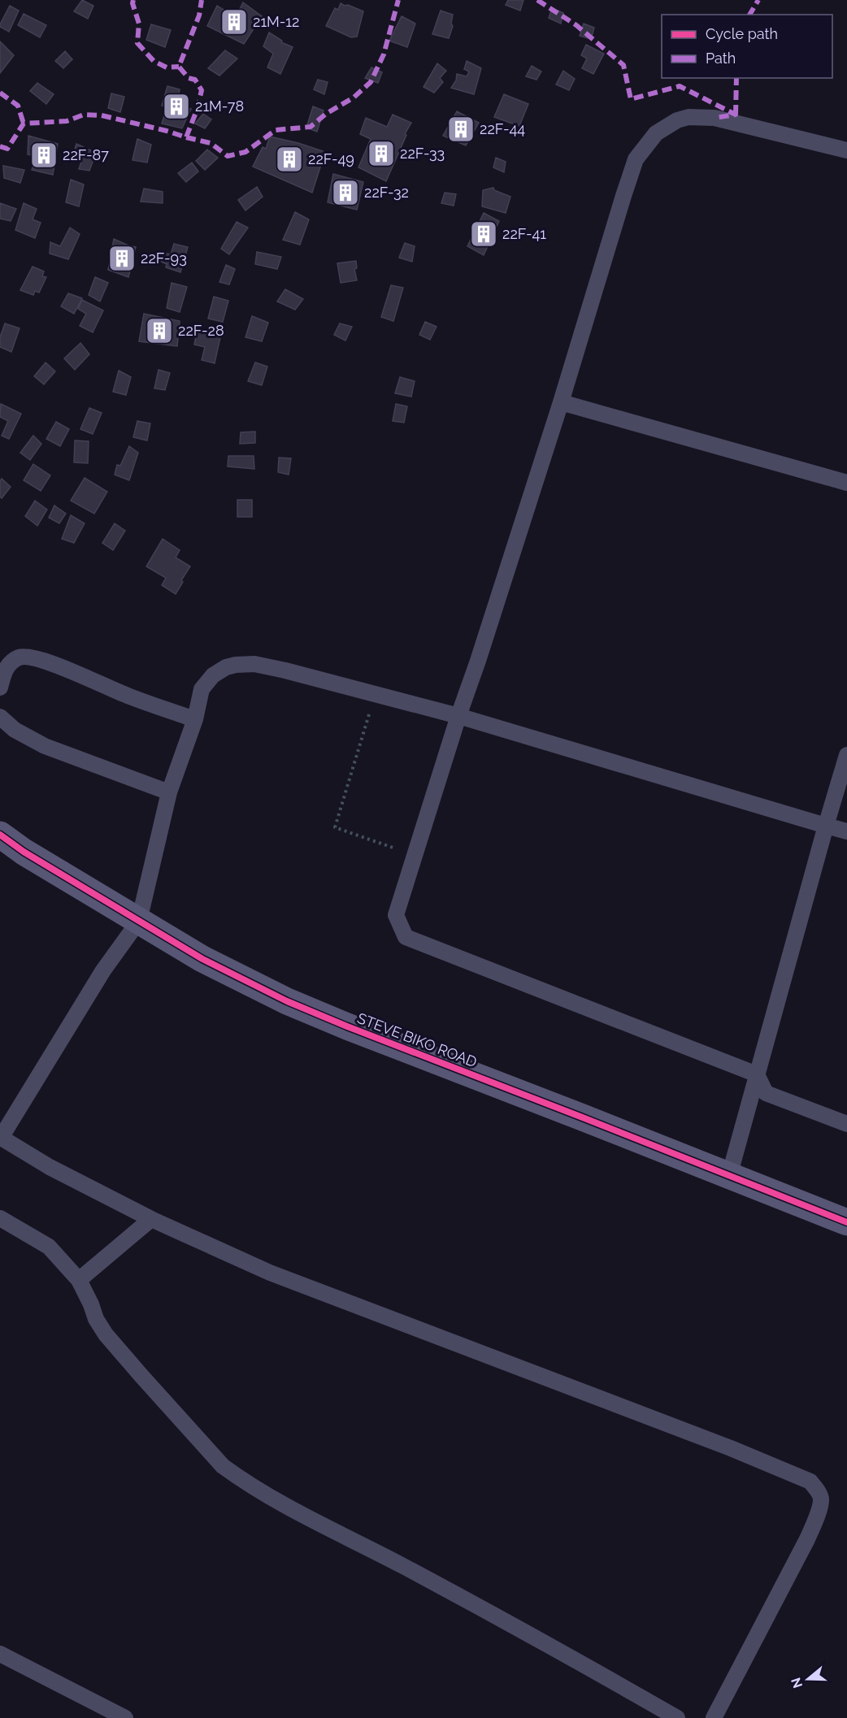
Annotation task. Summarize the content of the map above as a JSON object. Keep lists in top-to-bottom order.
{
  "streets": {
    "street": ["STEVE BIKO ROAD"]
  },
  "places": {
    "building": [
      "21M-12",
      "21M-78",
      "22F-44",
      "22F-33",
      "22F-87",
      "22F-49",
      "22F-32",
      "22F-41",
      "22F-93",
      "22F-28"
    ]
  },
  "legend": ["Cycle path", "Path"],
  "north": "left"
}
